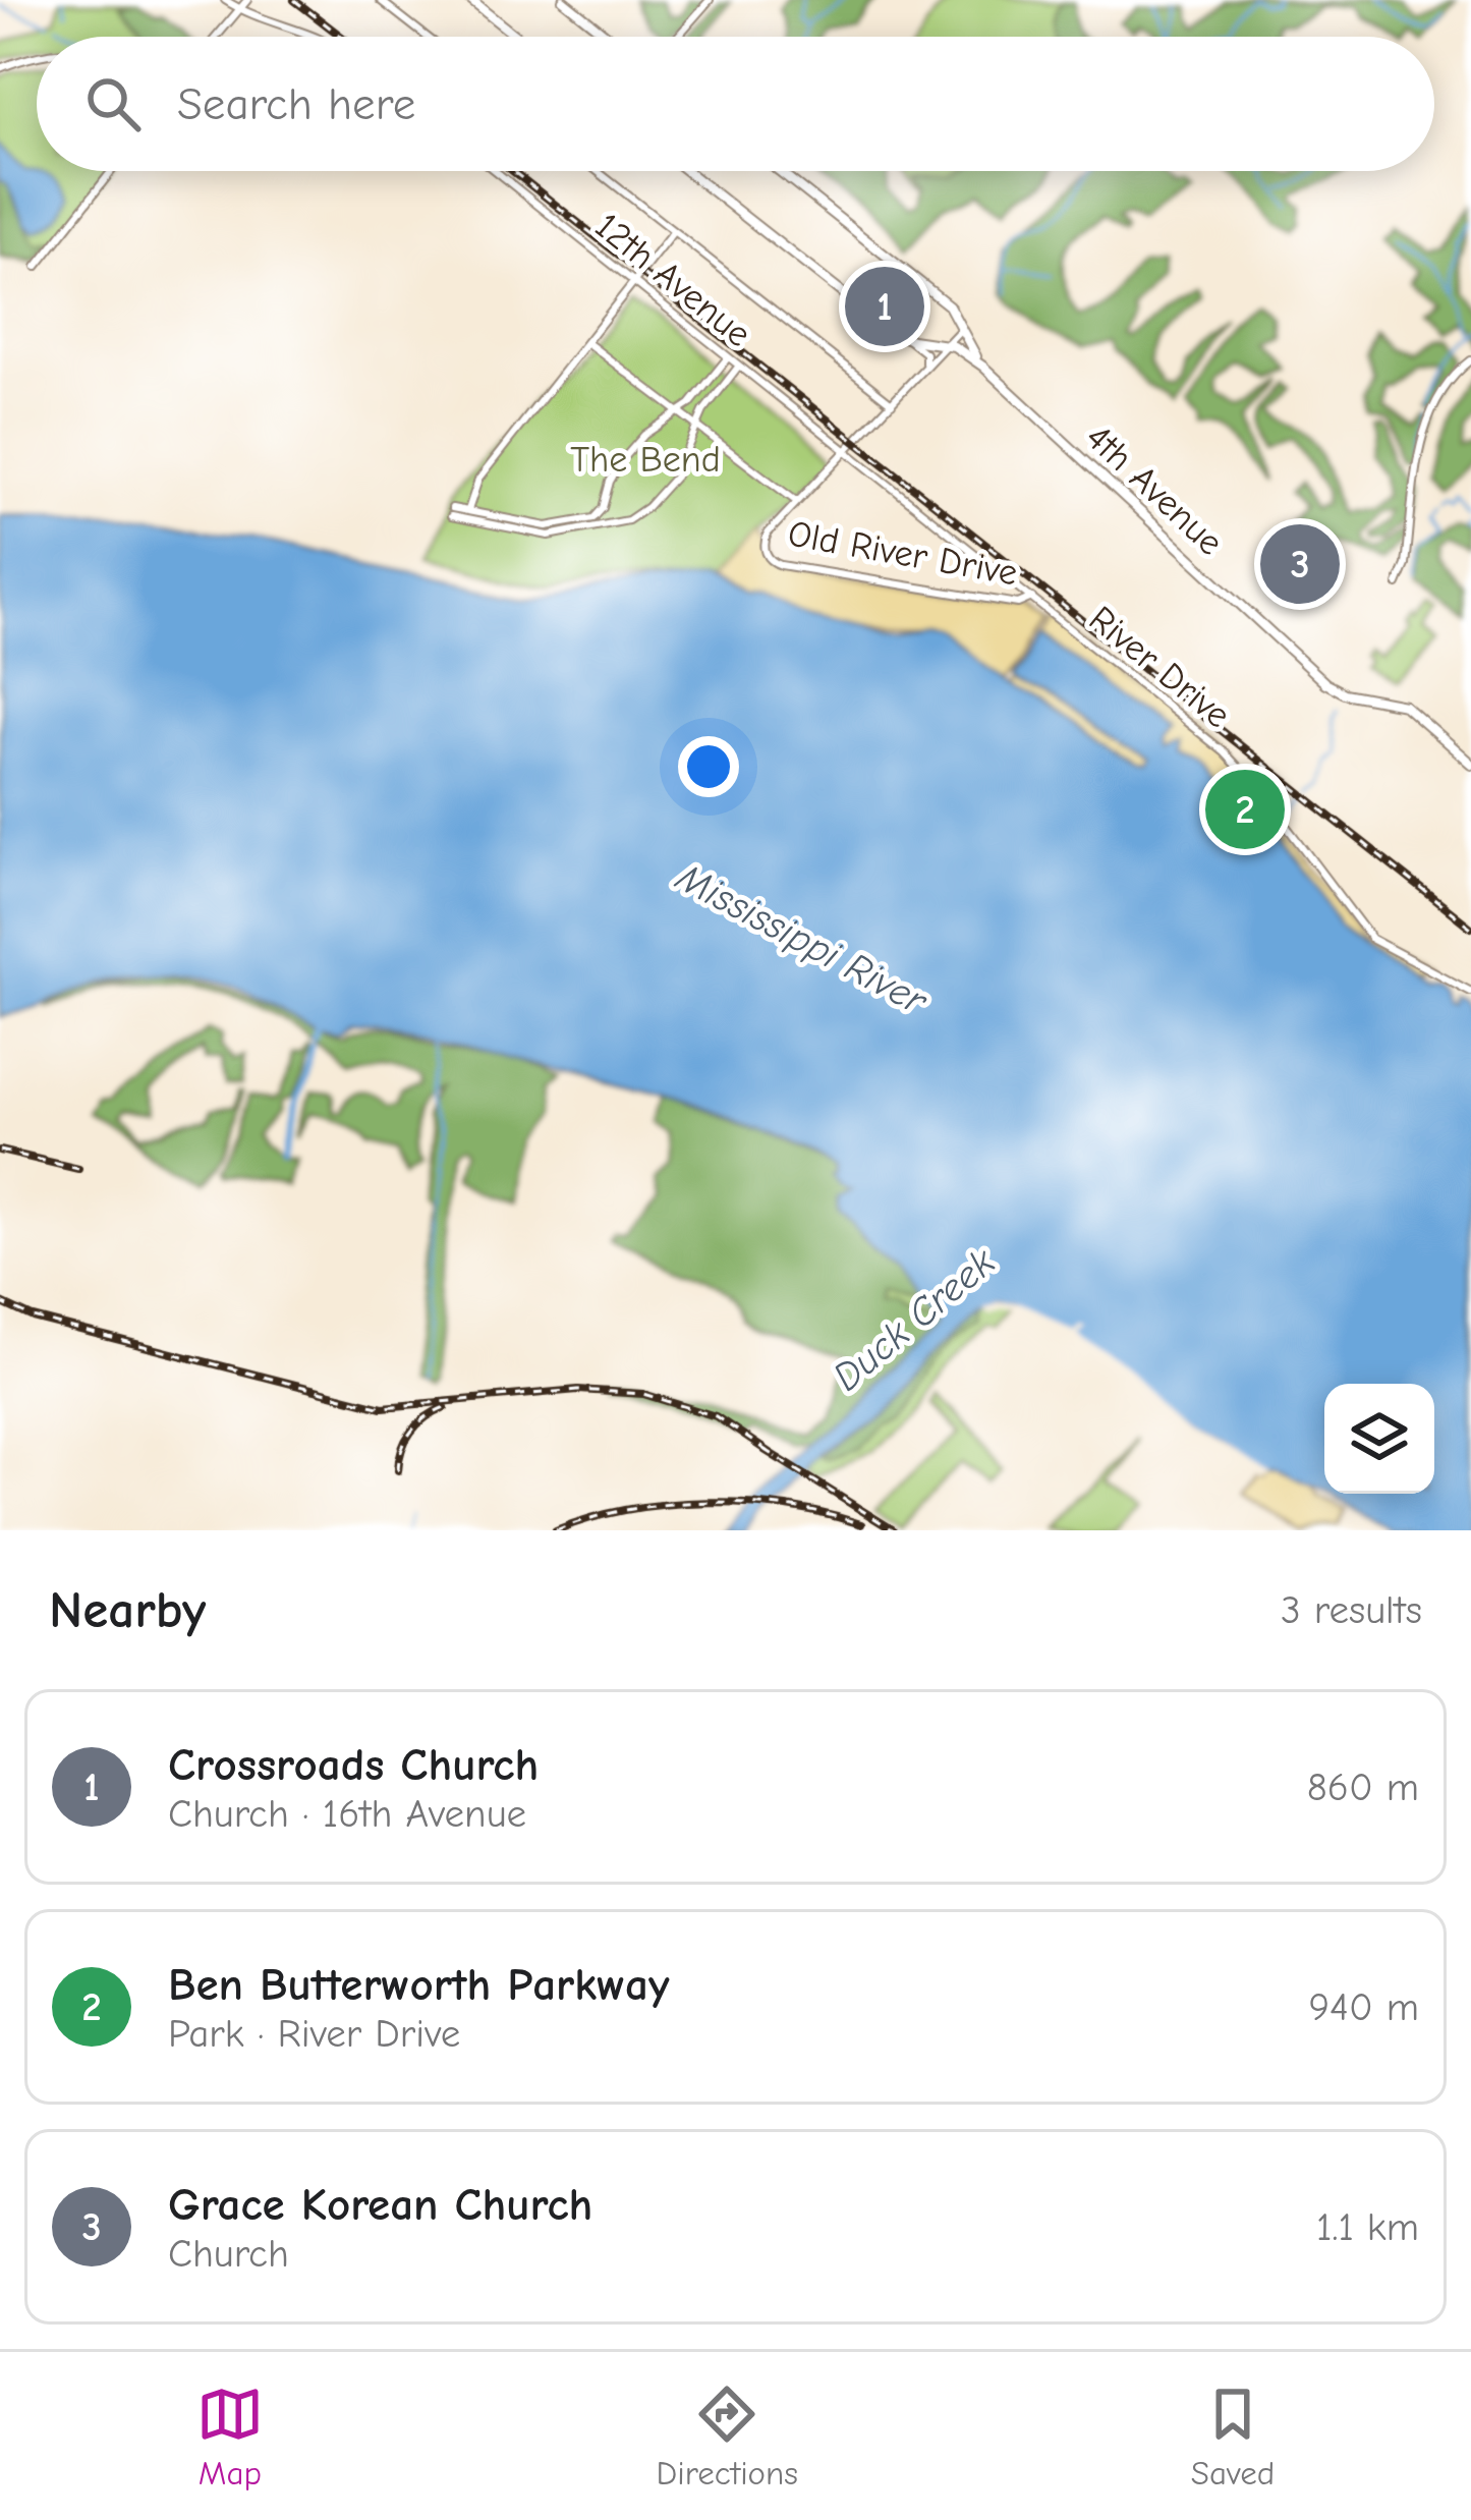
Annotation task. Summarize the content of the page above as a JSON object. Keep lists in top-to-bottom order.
{
  "streets": {
    "main road": ["4th Avenue"],
    "street": ["12th Avenue", "Old River Drive", "River Drive"]
  },
  "crossings": [
    ["12th Avenue", "River Drive"],
    ["Old River Drive", "River Drive"]
  ],
  "water": ["Mississippi River", "Duck Creek"],
  "parks": ["The Bend"],
  "page": {
    "search": "Search here",
    "pins": ["1", "3", "2"],
    "heading": ["Nearby", "3 results"],
    "list": [
      {
        "mark": "1",
        "name": "Crossroads Church",
        "note": "Church · 16th Avenue",
        "value": "860 m"
      },
      {
        "mark": "2",
        "name": "Ben Butterworth Parkway",
        "note": "Park · River Drive",
        "value": "940 m"
      },
      {
        "mark": "3",
        "name": "Grace Korean Church",
        "note": "Church",
        "value": "1.1 km"
      }
    ],
    "nav": ["Map", "Directions", "Saved"]
  }
}
